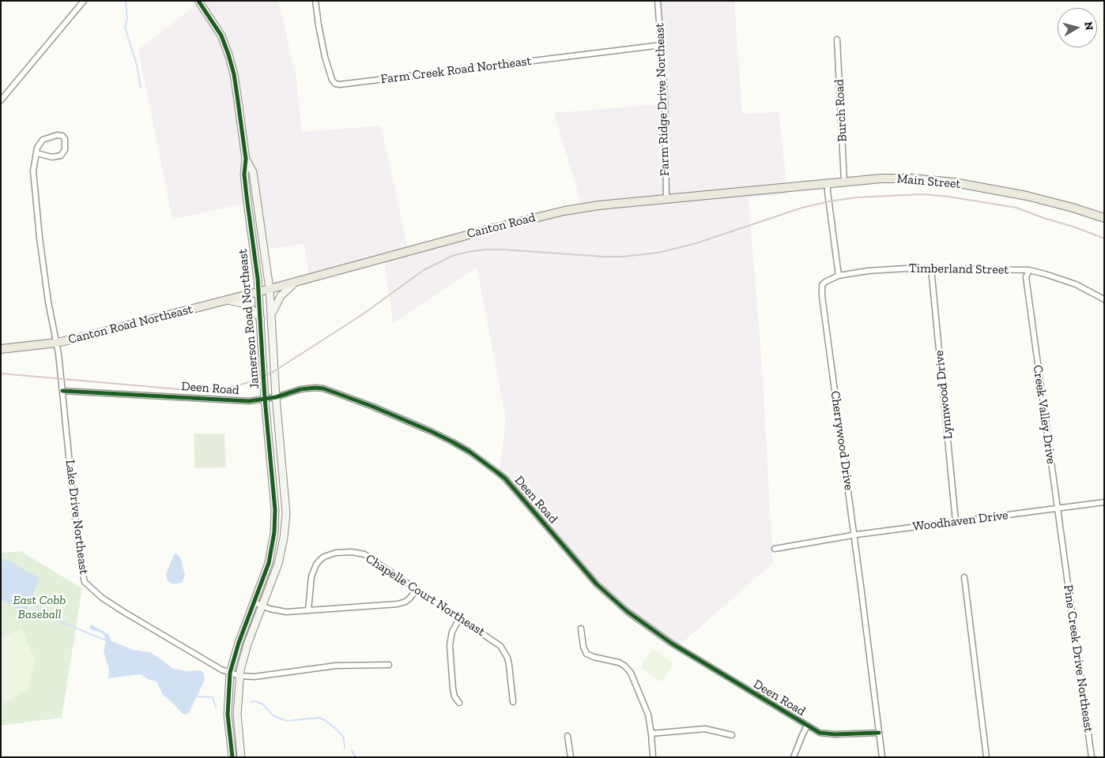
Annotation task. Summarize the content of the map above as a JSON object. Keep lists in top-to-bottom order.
{
  "streets": {
    "main road": ["Main Street", "Canton Road", "Canton Road Northeast"],
    "street": [
      "Farm Creek Road Northeast",
      "Farm Ridge Drive Northeast",
      "Burch Road",
      "Timberland Street",
      "Jamerson Road Northeast",
      "Deen Road",
      "Lynnwood Drive",
      "Creek Valley Drive",
      "Cherrywood Drive",
      "Lake Drive Northeast",
      "Woodhaven Drive",
      "Chapelle Court Northeast",
      "Pine Creek Drive Northeast"
    ]
  },
  "crossings": [
    ["Farm Creek Road Northeast", "Farm Ridge Drive Northeast"],
    ["Farm Ridge Drive Northeast", "Canton Road"],
    ["Burch Road", "Main Street"],
    ["Main Street", "Canton Road"],
    ["Canton Road", "Jamerson Road Northeast"],
    ["Canton Road", "Canton Road Northeast"],
    ["Timberland Street", "Lynnwood Drive"],
    ["Timberland Street", "Creek Valley Drive"],
    ["Timberland Street", "Cherrywood Drive"],
    ["Jamerson Road Northeast", "Canton Road Northeast"],
    ["Jamerson Road Northeast", "Deen Road"],
    ["Jamerson Road Northeast", "Lake Drive Northeast"],
    ["Canton Road Northeast", "Lake Drive Northeast"],
    ["Deen Road", "Cherrywood Drive"],
    ["Deen Road", "Lake Drive Northeast"],
    ["Lynnwood Drive", "Woodhaven Drive"],
    ["Creek Valley Drive", "Woodhaven Drive"],
    ["Creek Valley Drive", "Pine Creek Drive Northeast"],
    ["Cherrywood Drive", "Woodhaven Drive"]
  ],
  "parks": ["East Cobb Baseball"],
  "north": "right"
}
